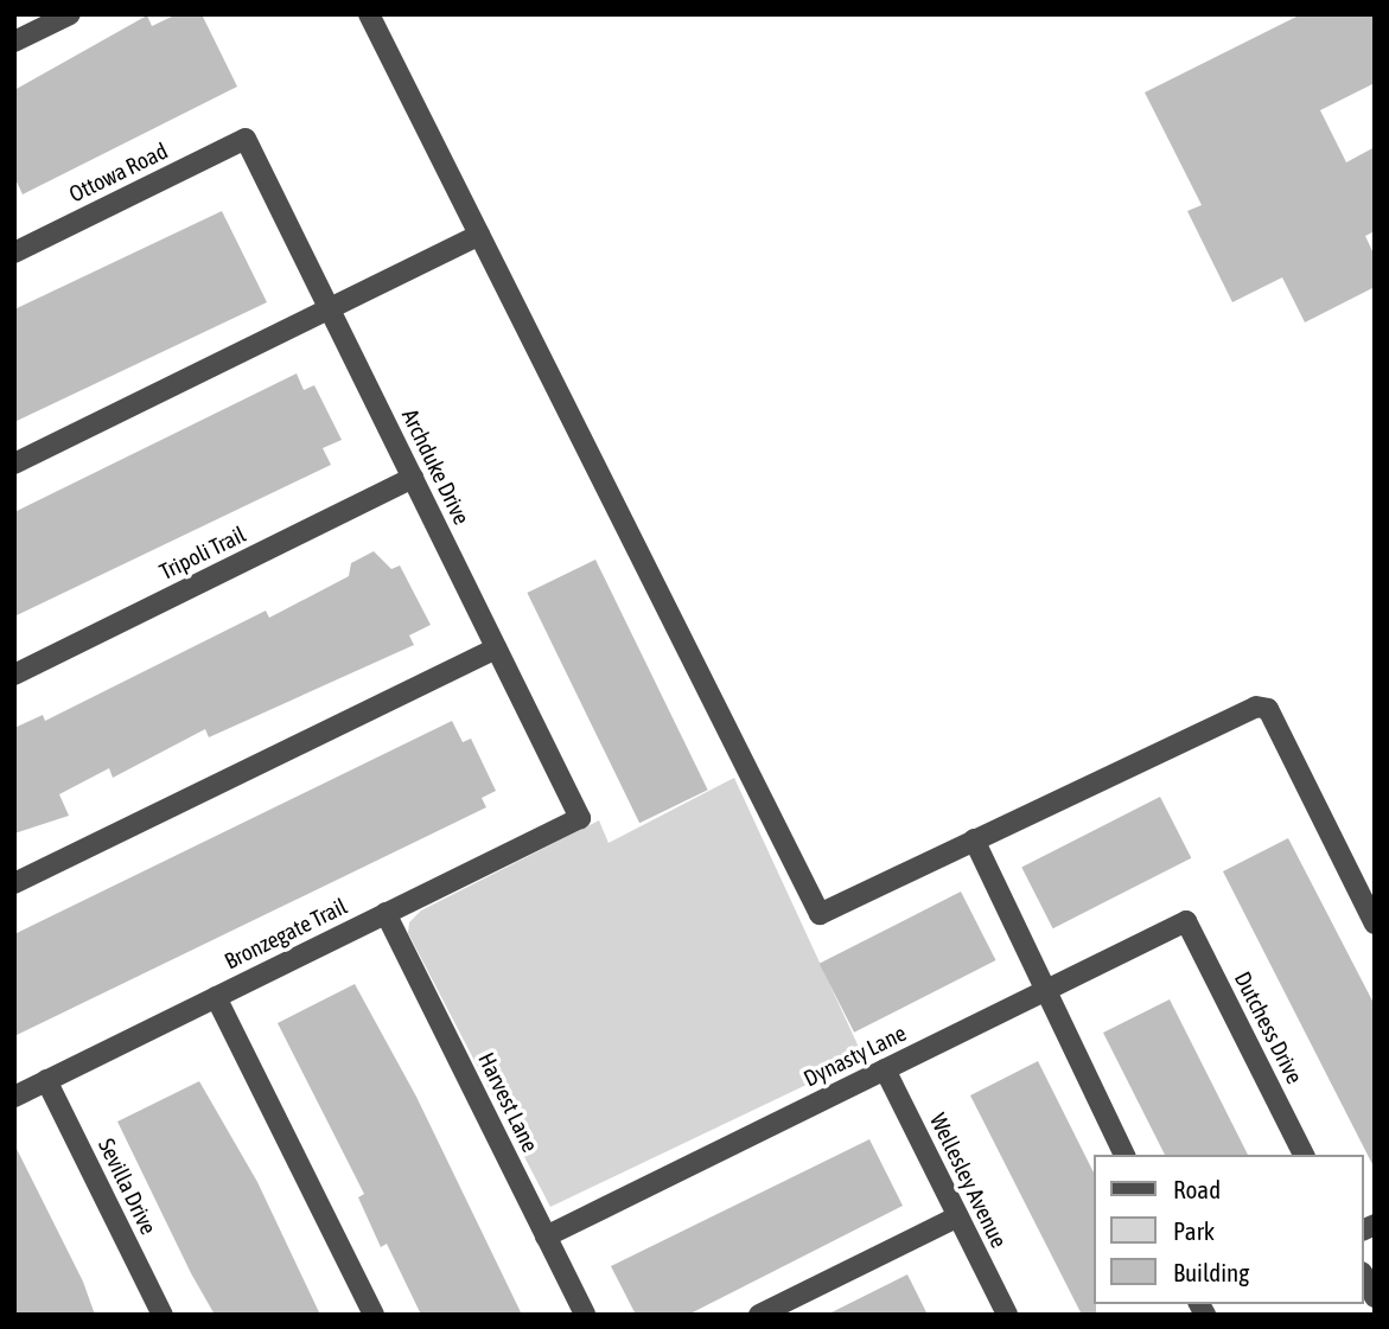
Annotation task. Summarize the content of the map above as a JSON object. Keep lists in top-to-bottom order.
{
  "streets": {
    "street": [
      "Ottowa Road",
      "Archduke Drive",
      "Tripoli Trail",
      "Bronzegate Trail",
      "Dutchess Drive",
      "Dynasty Lane",
      "Harvest Lane",
      "Wellesley Avenue",
      "Sevilla Drive"
    ]
  },
  "crossings": [
    ["Ottowa Road", "Archduke Drive"],
    ["Archduke Drive", "Tripoli Trail"],
    ["Archduke Drive", "Bronzegate Trail"],
    ["Bronzegate Trail", "Harvest Lane"],
    ["Bronzegate Trail", "Sevilla Drive"],
    ["Dutchess Drive", "Dynasty Lane"],
    ["Dynasty Lane", "Harvest Lane"],
    ["Dynasty Lane", "Wellesley Avenue"]
  ],
  "legend": ["Road", "Park", "Building"]
}
